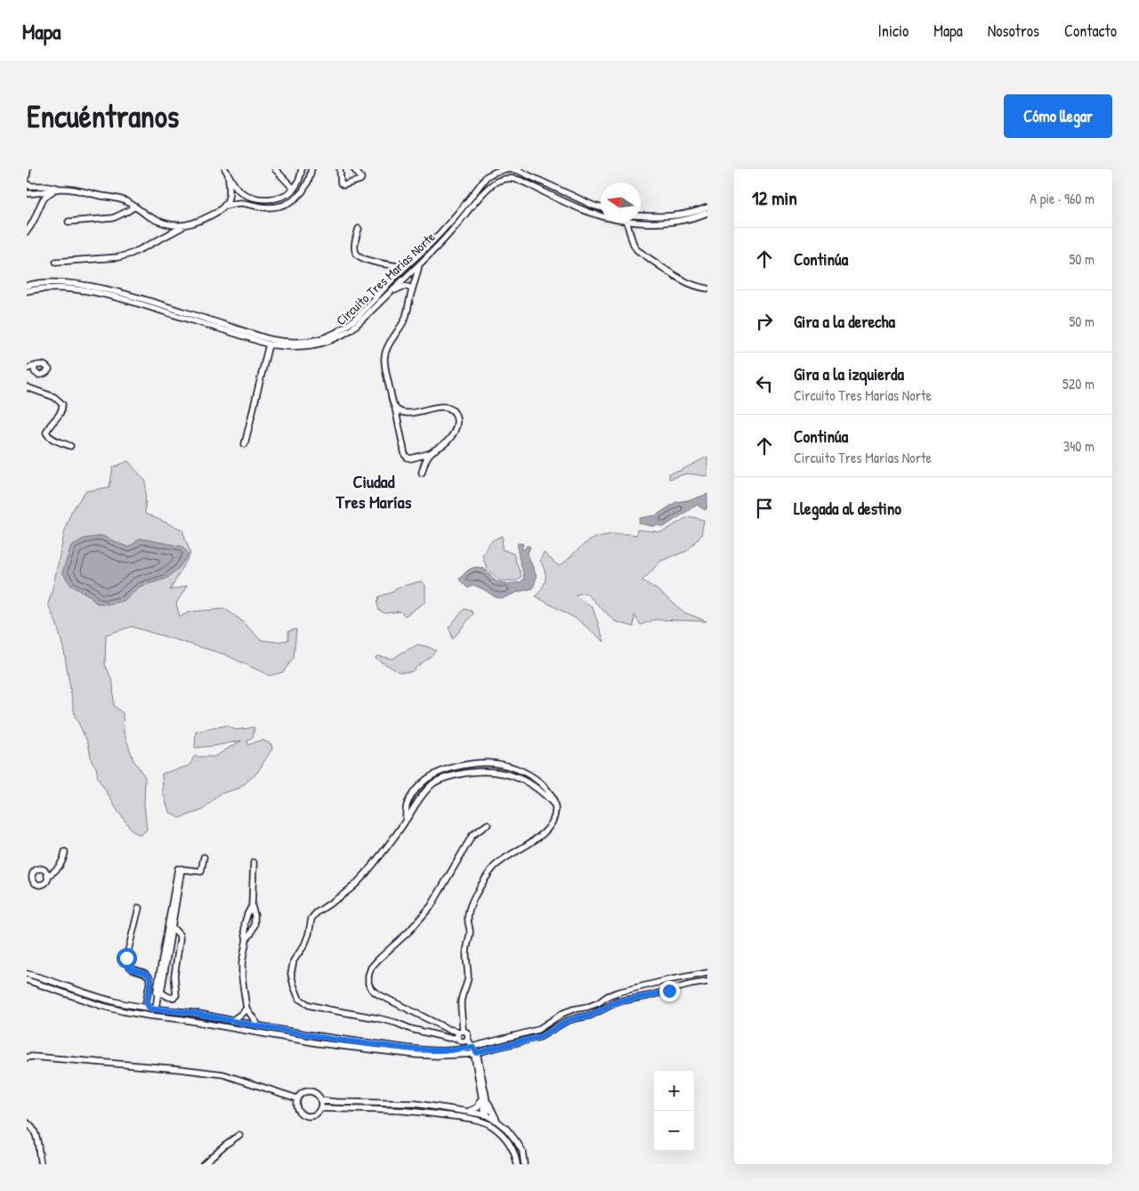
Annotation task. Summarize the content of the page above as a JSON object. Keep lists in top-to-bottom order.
{
  "streets": {
    "street": ["Circuito Tres Marías Norte"]
  },
  "districts": ["Ciudad Tres Marías"],
  "north": "left",
  "page": {
    "header": "Mapa",
    "nav": [
      "Inicio",
      "Mapa",
      "Nosotros",
      "Contacto"
    ],
    "buttons": "Cómo llegar",
    "title": "Encuéntranos",
    "heading": ["12 min", "A pie · 960 m"],
    "list": [
      ["Continúa", "50 m"],
      ["Gira a la derecha", "50 m"],
      ["Gira a la izquierda", "Circuito Tres Marías Norte", "520 m"],
      ["Continúa", "Circuito Tres Marías Norte", "340 m"],
      "Llegada al destino"
    ],
    "map_buttons": ["+", "−"]
  }
}
